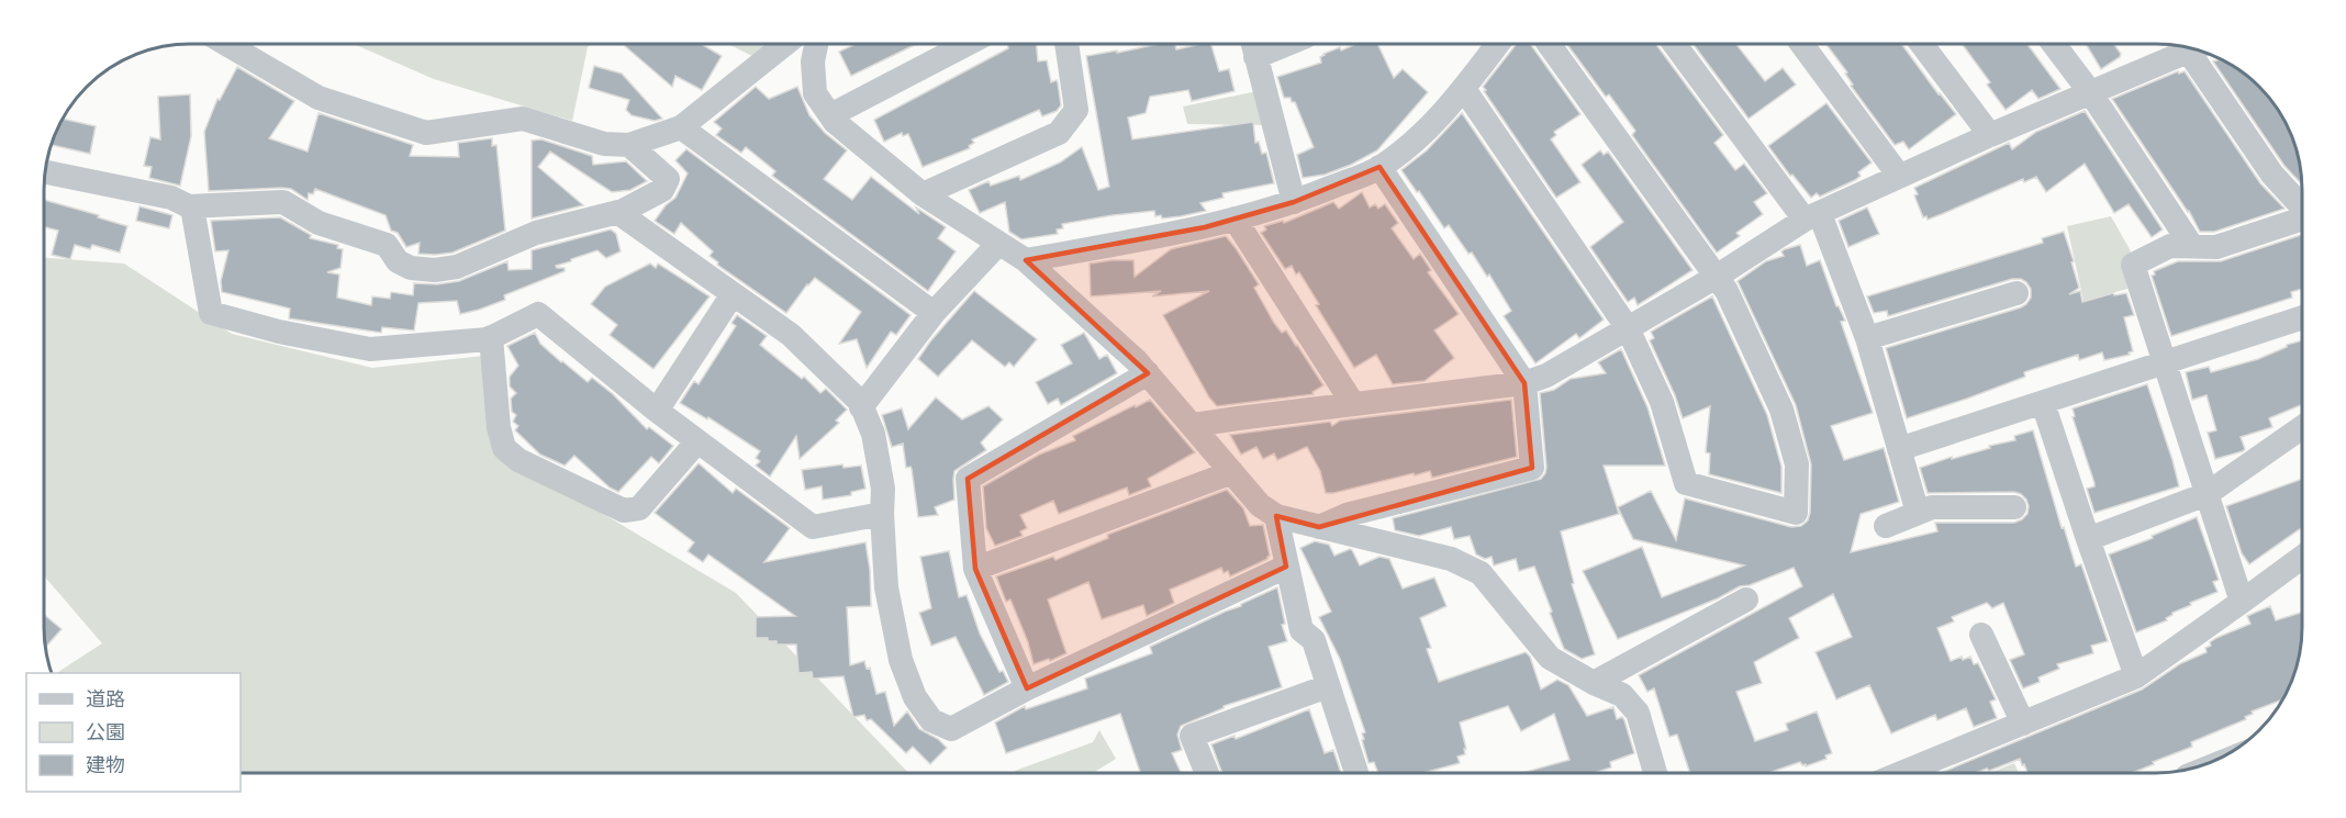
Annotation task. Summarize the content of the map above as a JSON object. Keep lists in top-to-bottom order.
{
  "legend": ["道路", "公園", "建物"]
}
